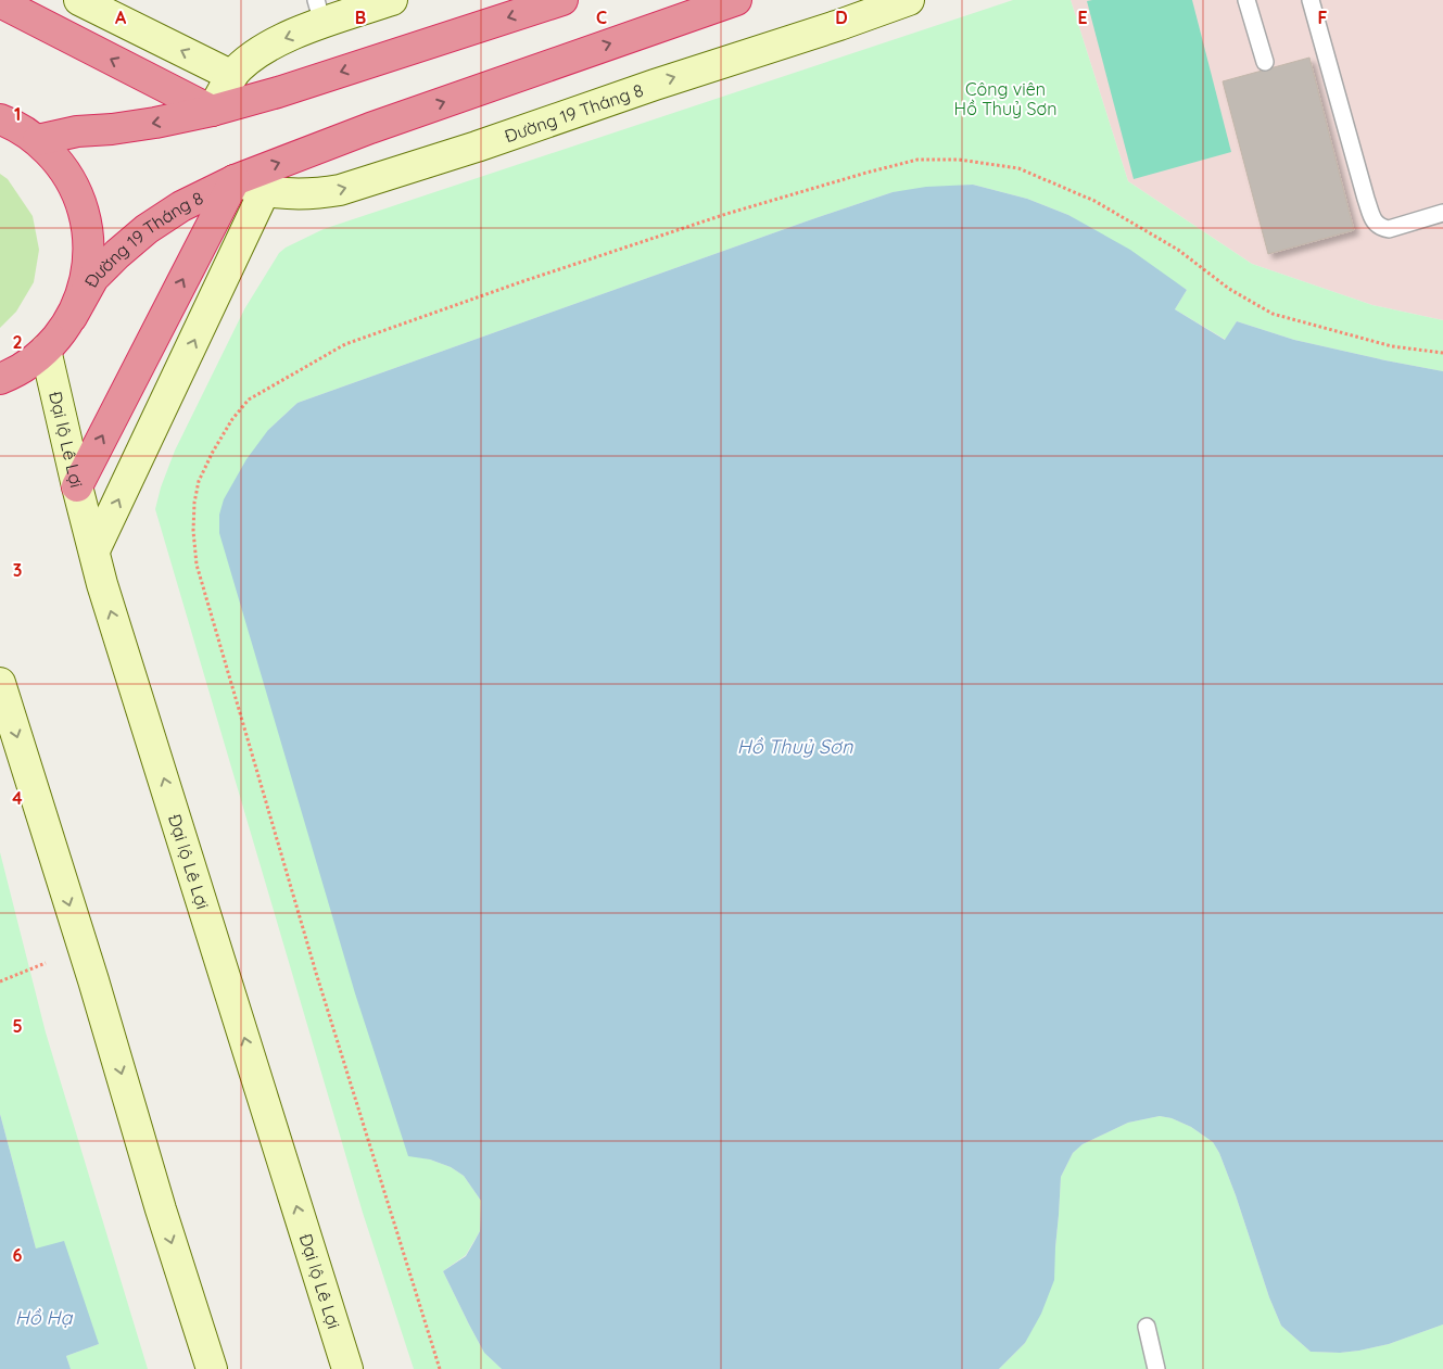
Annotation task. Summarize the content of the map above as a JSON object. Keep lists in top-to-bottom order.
{
  "streets": {
    "highway": ["Đường 19 Tháng 8"],
    "main road": ["Đại lộ Lê Lợi"]
  },
  "water": ["Hồ Thuỷ Sơn", "Hồ Hạ"],
  "parks": ["Công viên Hồ Thuỷ Sơn"],
  "grid": {
    "columns": [
      "A",
      "B",
      "C",
      "D",
      "E",
      "F"
    ],
    "rows": [
      "1",
      "2",
      "3",
      "4",
      "5",
      "6"
    ]
  }
}
